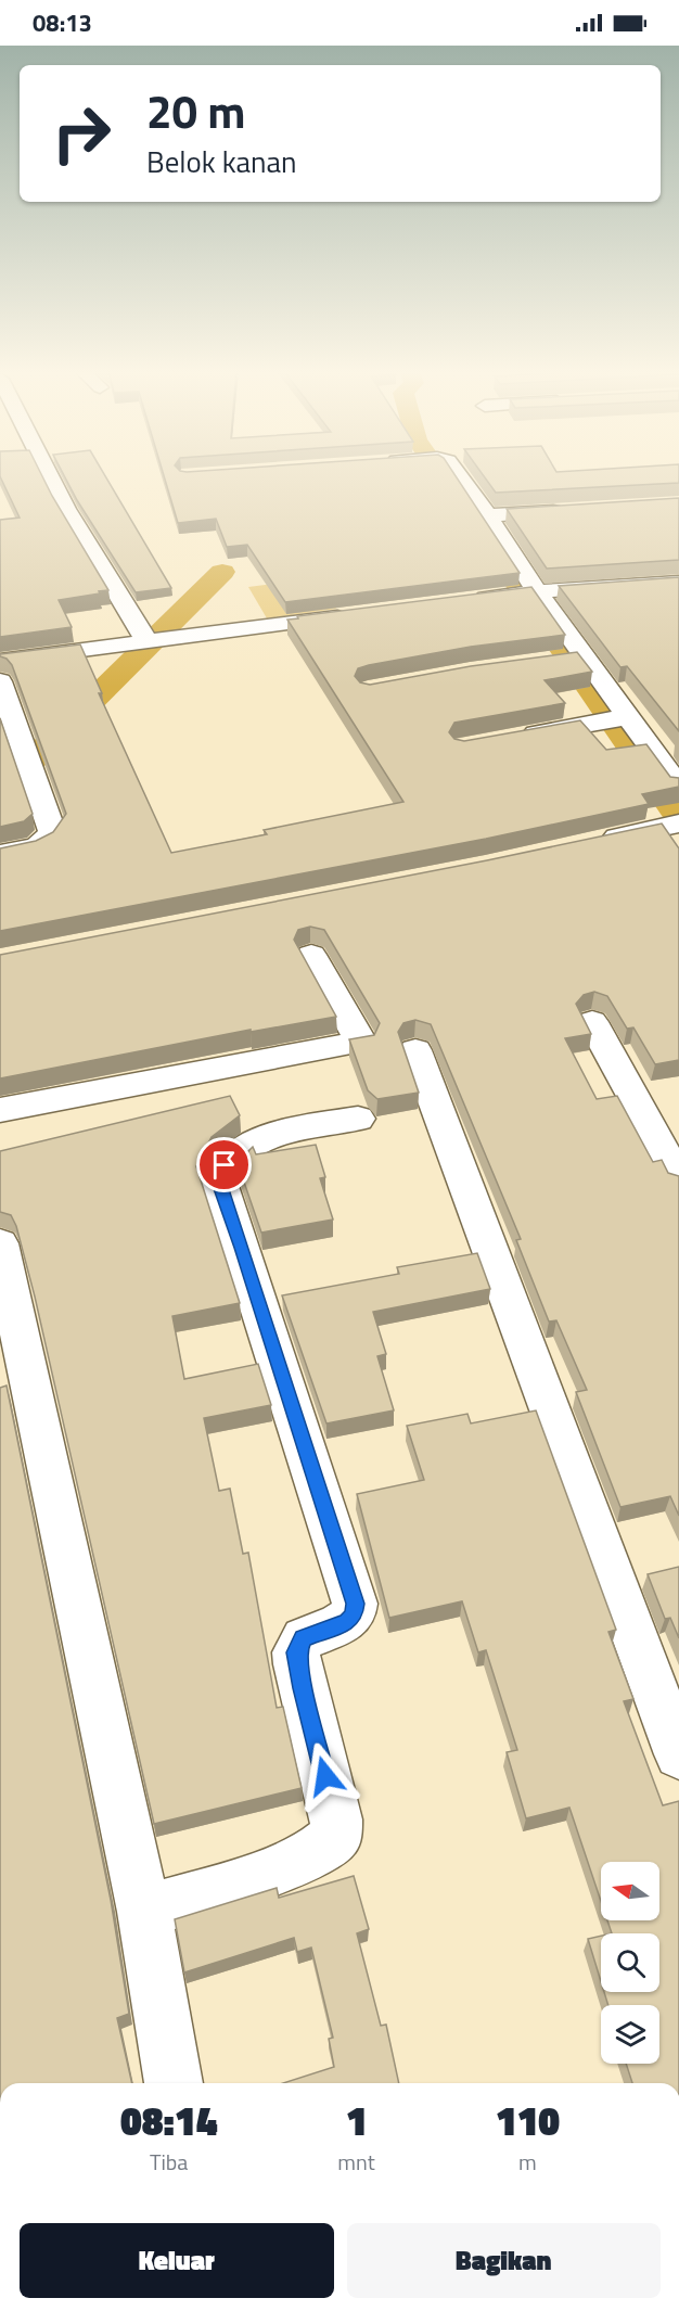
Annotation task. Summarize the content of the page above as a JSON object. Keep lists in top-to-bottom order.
{
  "north": "left",
  "page": {
    "status": "08:13",
    "turn": ["20 m", "Belok kanan"],
    "eta": [
      "08:14",
      "Tiba",
      "1",
      "mnt",
      "110",
      "m"
    ],
    "buttons": ["Keluar", "Bagikan"]
  }
}
